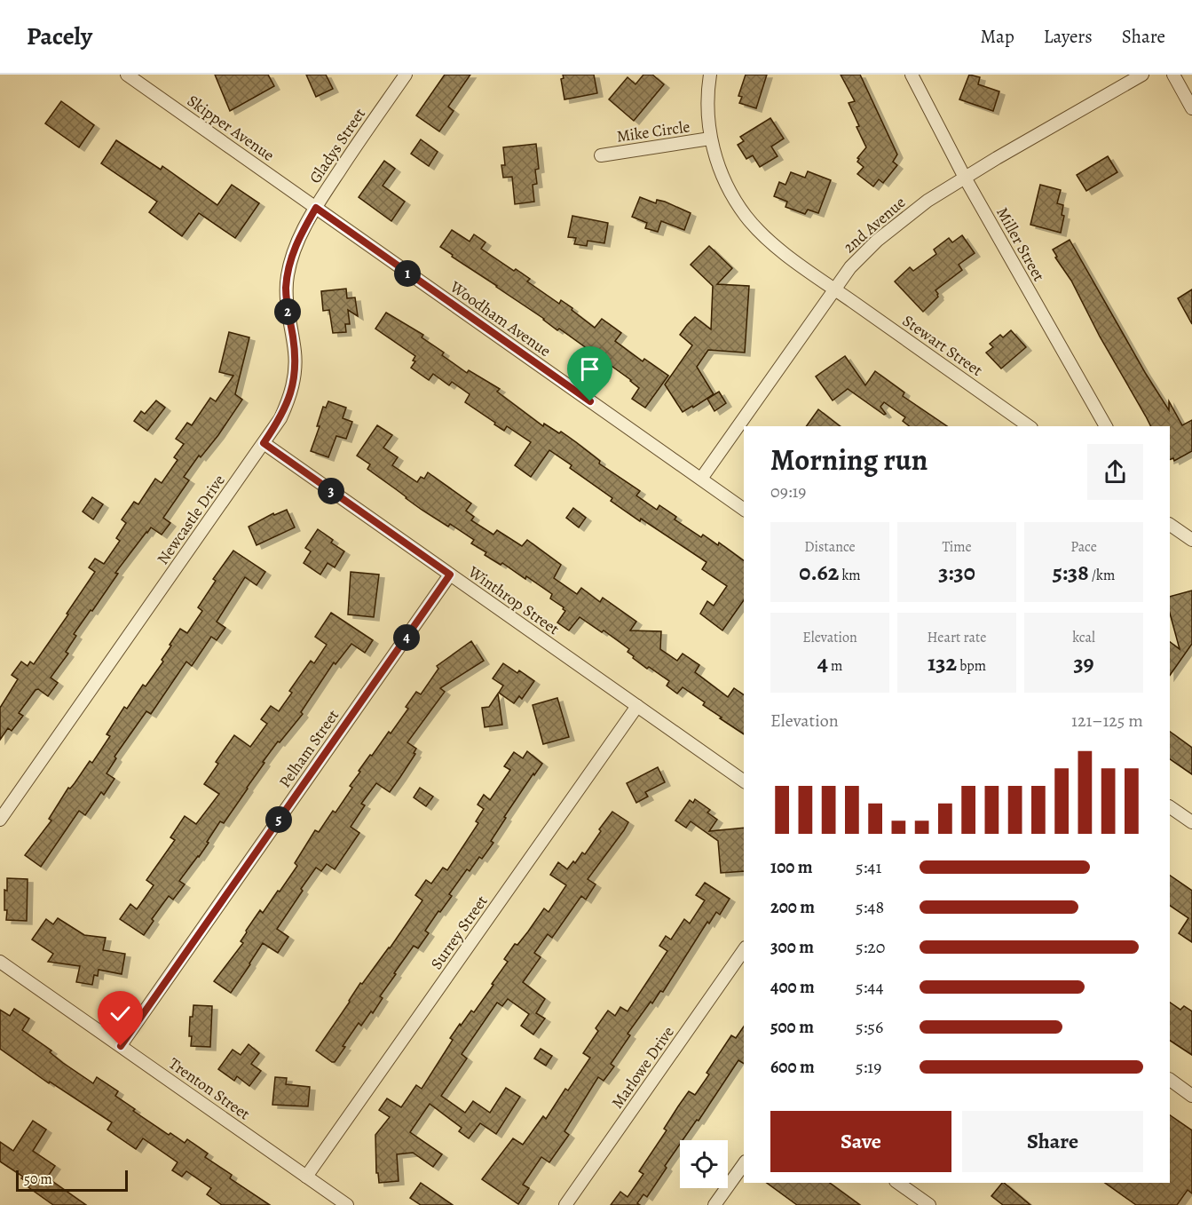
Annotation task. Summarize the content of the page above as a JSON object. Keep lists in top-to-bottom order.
{
  "streets": {
    "street": [
      "Skipper Avenue",
      "Mike Circle",
      "Gladys Street",
      "2nd Avenue",
      "Miller Street",
      "Woodham Avenue",
      "Stewart Street",
      "Newcastle Drive",
      "Winthrop Street",
      "Pelham Street",
      "Surrey Street",
      "Marlowe Drive",
      "Trenton Street"
    ]
  },
  "crossings": [
    ["Skipper Avenue", "Gladys Street"],
    ["Skipper Avenue", "Woodham Avenue"],
    ["Skipper Avenue", "Newcastle Drive"],
    ["Mike Circle", "Stewart Street"],
    ["Gladys Street", "Woodham Avenue"],
    ["Gladys Street", "Newcastle Drive"],
    ["2nd Avenue", "Miller Street"],
    ["2nd Avenue", "Woodham Avenue"],
    ["2nd Avenue", "Stewart Street"],
    ["Woodham Avenue", "Newcastle Drive"],
    ["Newcastle Drive", "Winthrop Street"],
    ["Winthrop Street", "Pelham Street"],
    ["Winthrop Street", "Surrey Street"],
    ["Pelham Street", "Trenton Street"],
    ["Surrey Street", "Trenton Street"]
  ],
  "scale_bar": "50 m",
  "page": {
    "header": "Pacely",
    "nav": ["Map", "Layers", "Share"],
    "pins": [
      "1",
      "2",
      "3",
      "4",
      "5"
    ],
    "heading": ["Morning run", "09:19"],
    "stats": [
      ["Distance", "0.62 km"],
      ["Time", "3:30"],
      ["Pace", "5:38 /km"],
      ["Elevation", "4 m"],
      ["Heart rate", "132 bpm"],
      ["kcal", "39"]
    ],
    "chart": ["Elevation", "121–125 m"],
    "list": [
      {
        "name": "100 m",
        "note": "5:41"
      },
      {
        "name": "200 m",
        "note": "5:48"
      },
      {
        "name": "300 m",
        "note": "5:20"
      },
      {
        "name": "400 m",
        "note": "5:44"
      },
      {
        "name": "500 m",
        "note": "5:56"
      },
      {
        "name": "600 m",
        "note": "5:19"
      }
    ],
    "buttons": ["Save", "Share"],
    "scale": "50 m"
  }
}
